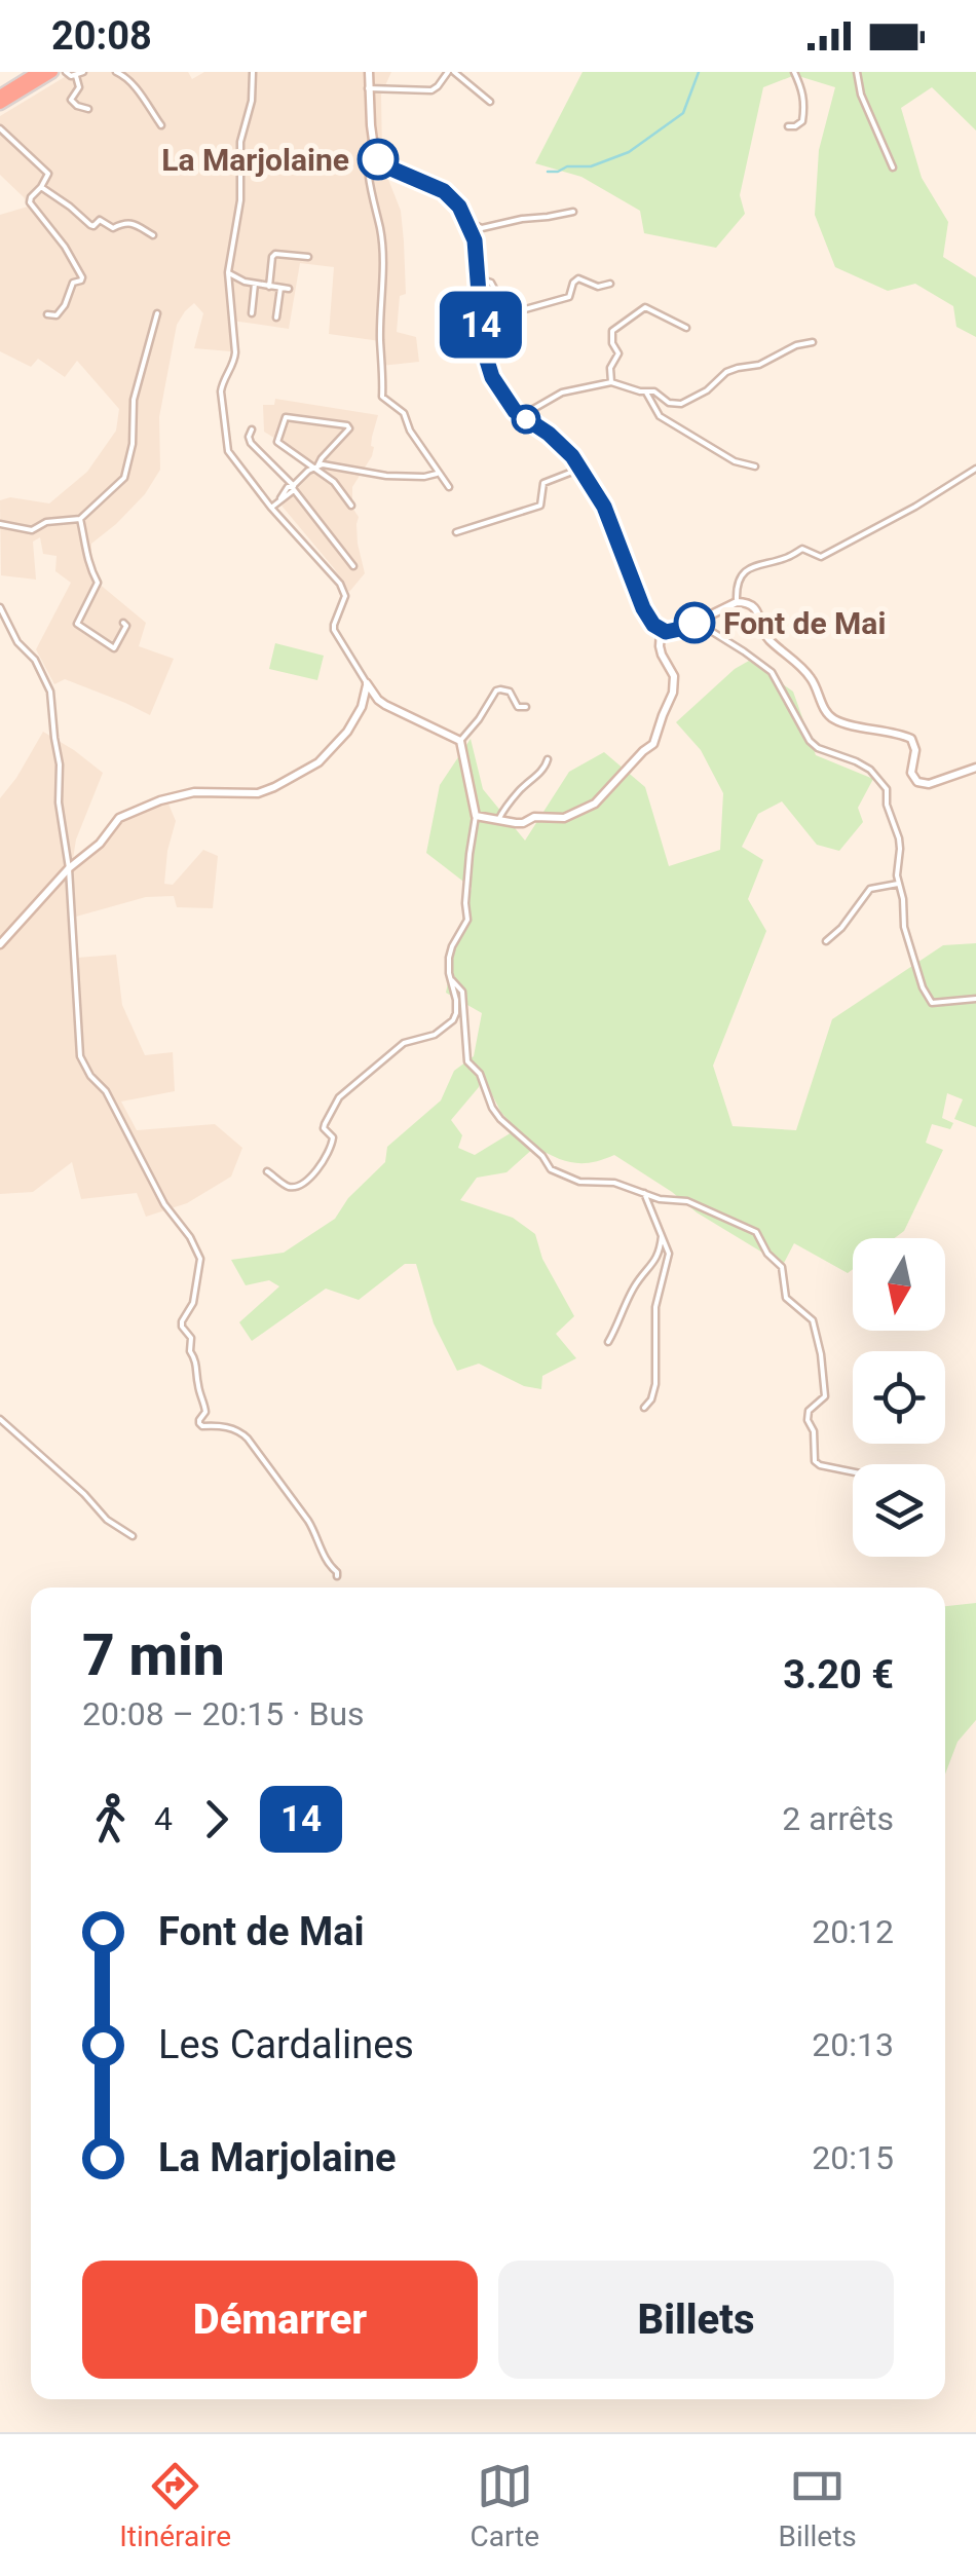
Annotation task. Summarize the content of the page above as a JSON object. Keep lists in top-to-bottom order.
{
  "places": ["La Marjolaine", "Font de Mai"],
  "lines": ["bus line 14"],
  "north": "bottom",
  "page": {
    "status": "20:08",
    "on_map": "14",
    "heading": ["7 min", "20:08 – 20:15 · Bus", "3.20 €"],
    "legs": ["4", "14", "2 arrêts"],
    "list": [
      {
        "name": "Font de Mai",
        "value": "20:12"
      },
      {
        "name": "Les Cardalines",
        "value": "20:13"
      },
      {
        "name": "La Marjolaine",
        "value": "20:15"
      }
    ],
    "buttons": ["Démarrer", "Billets"],
    "tabs": ["Itinéraire", "Carte", "Billets"]
  }
}
